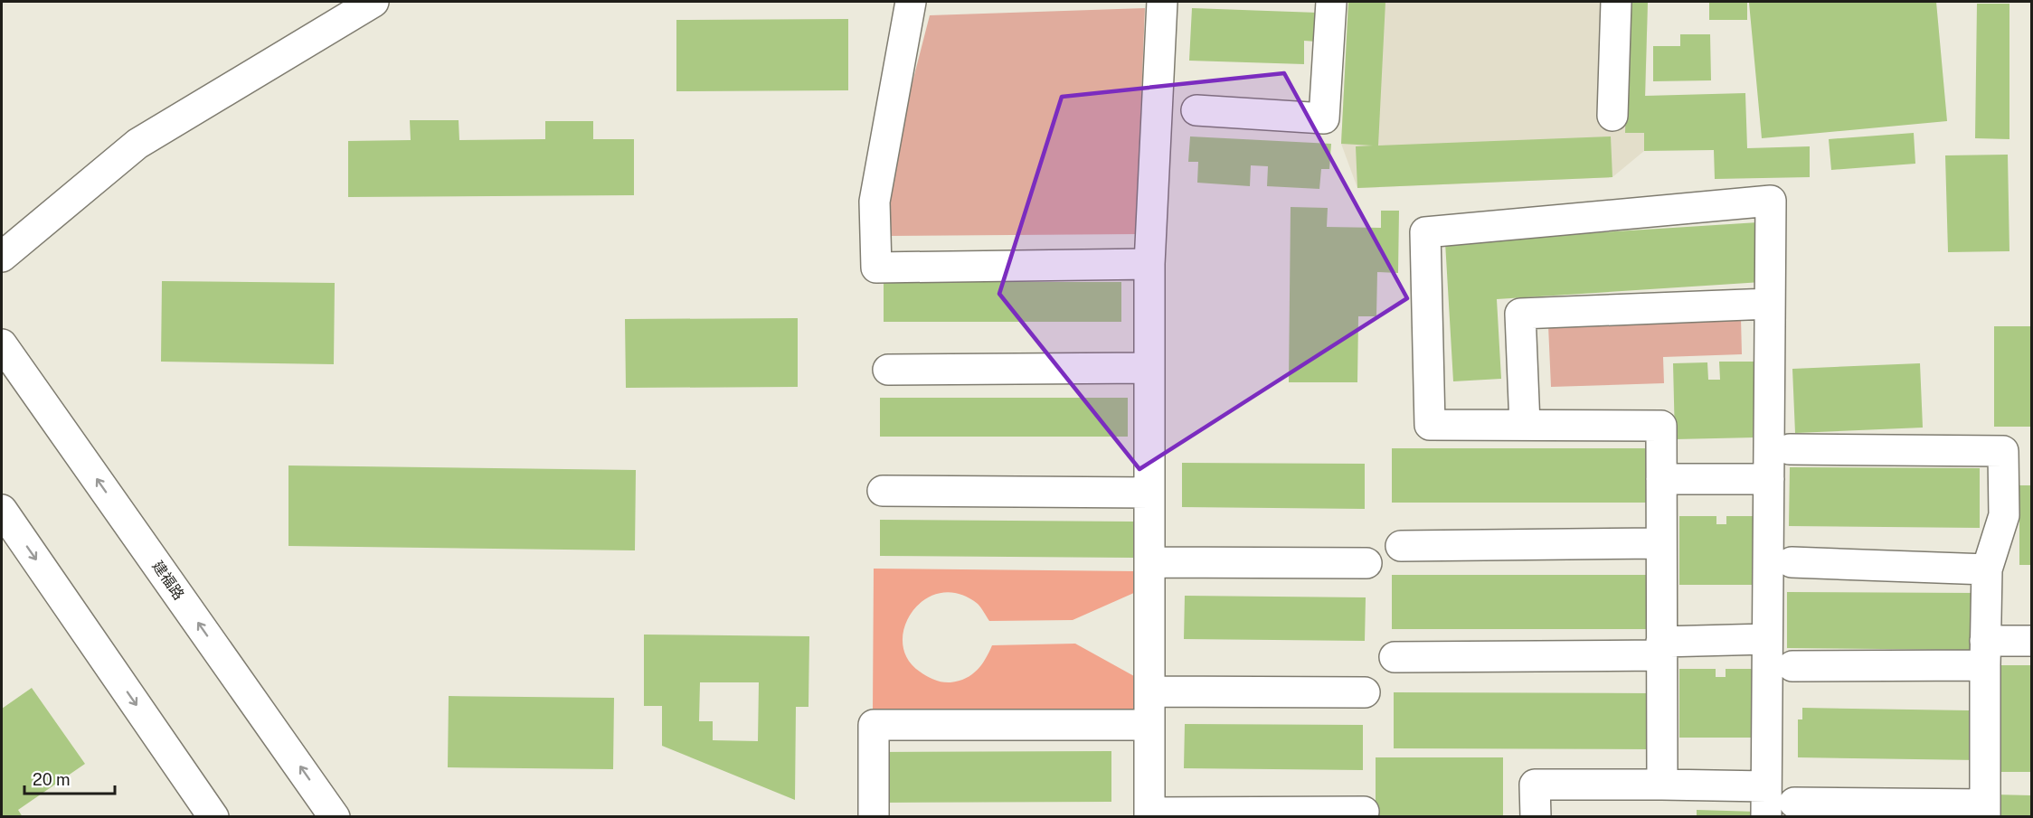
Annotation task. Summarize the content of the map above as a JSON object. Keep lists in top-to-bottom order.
{
  "streets": {
    "main road": ["建福路"]
  },
  "scale_bar": "20 m"
}
